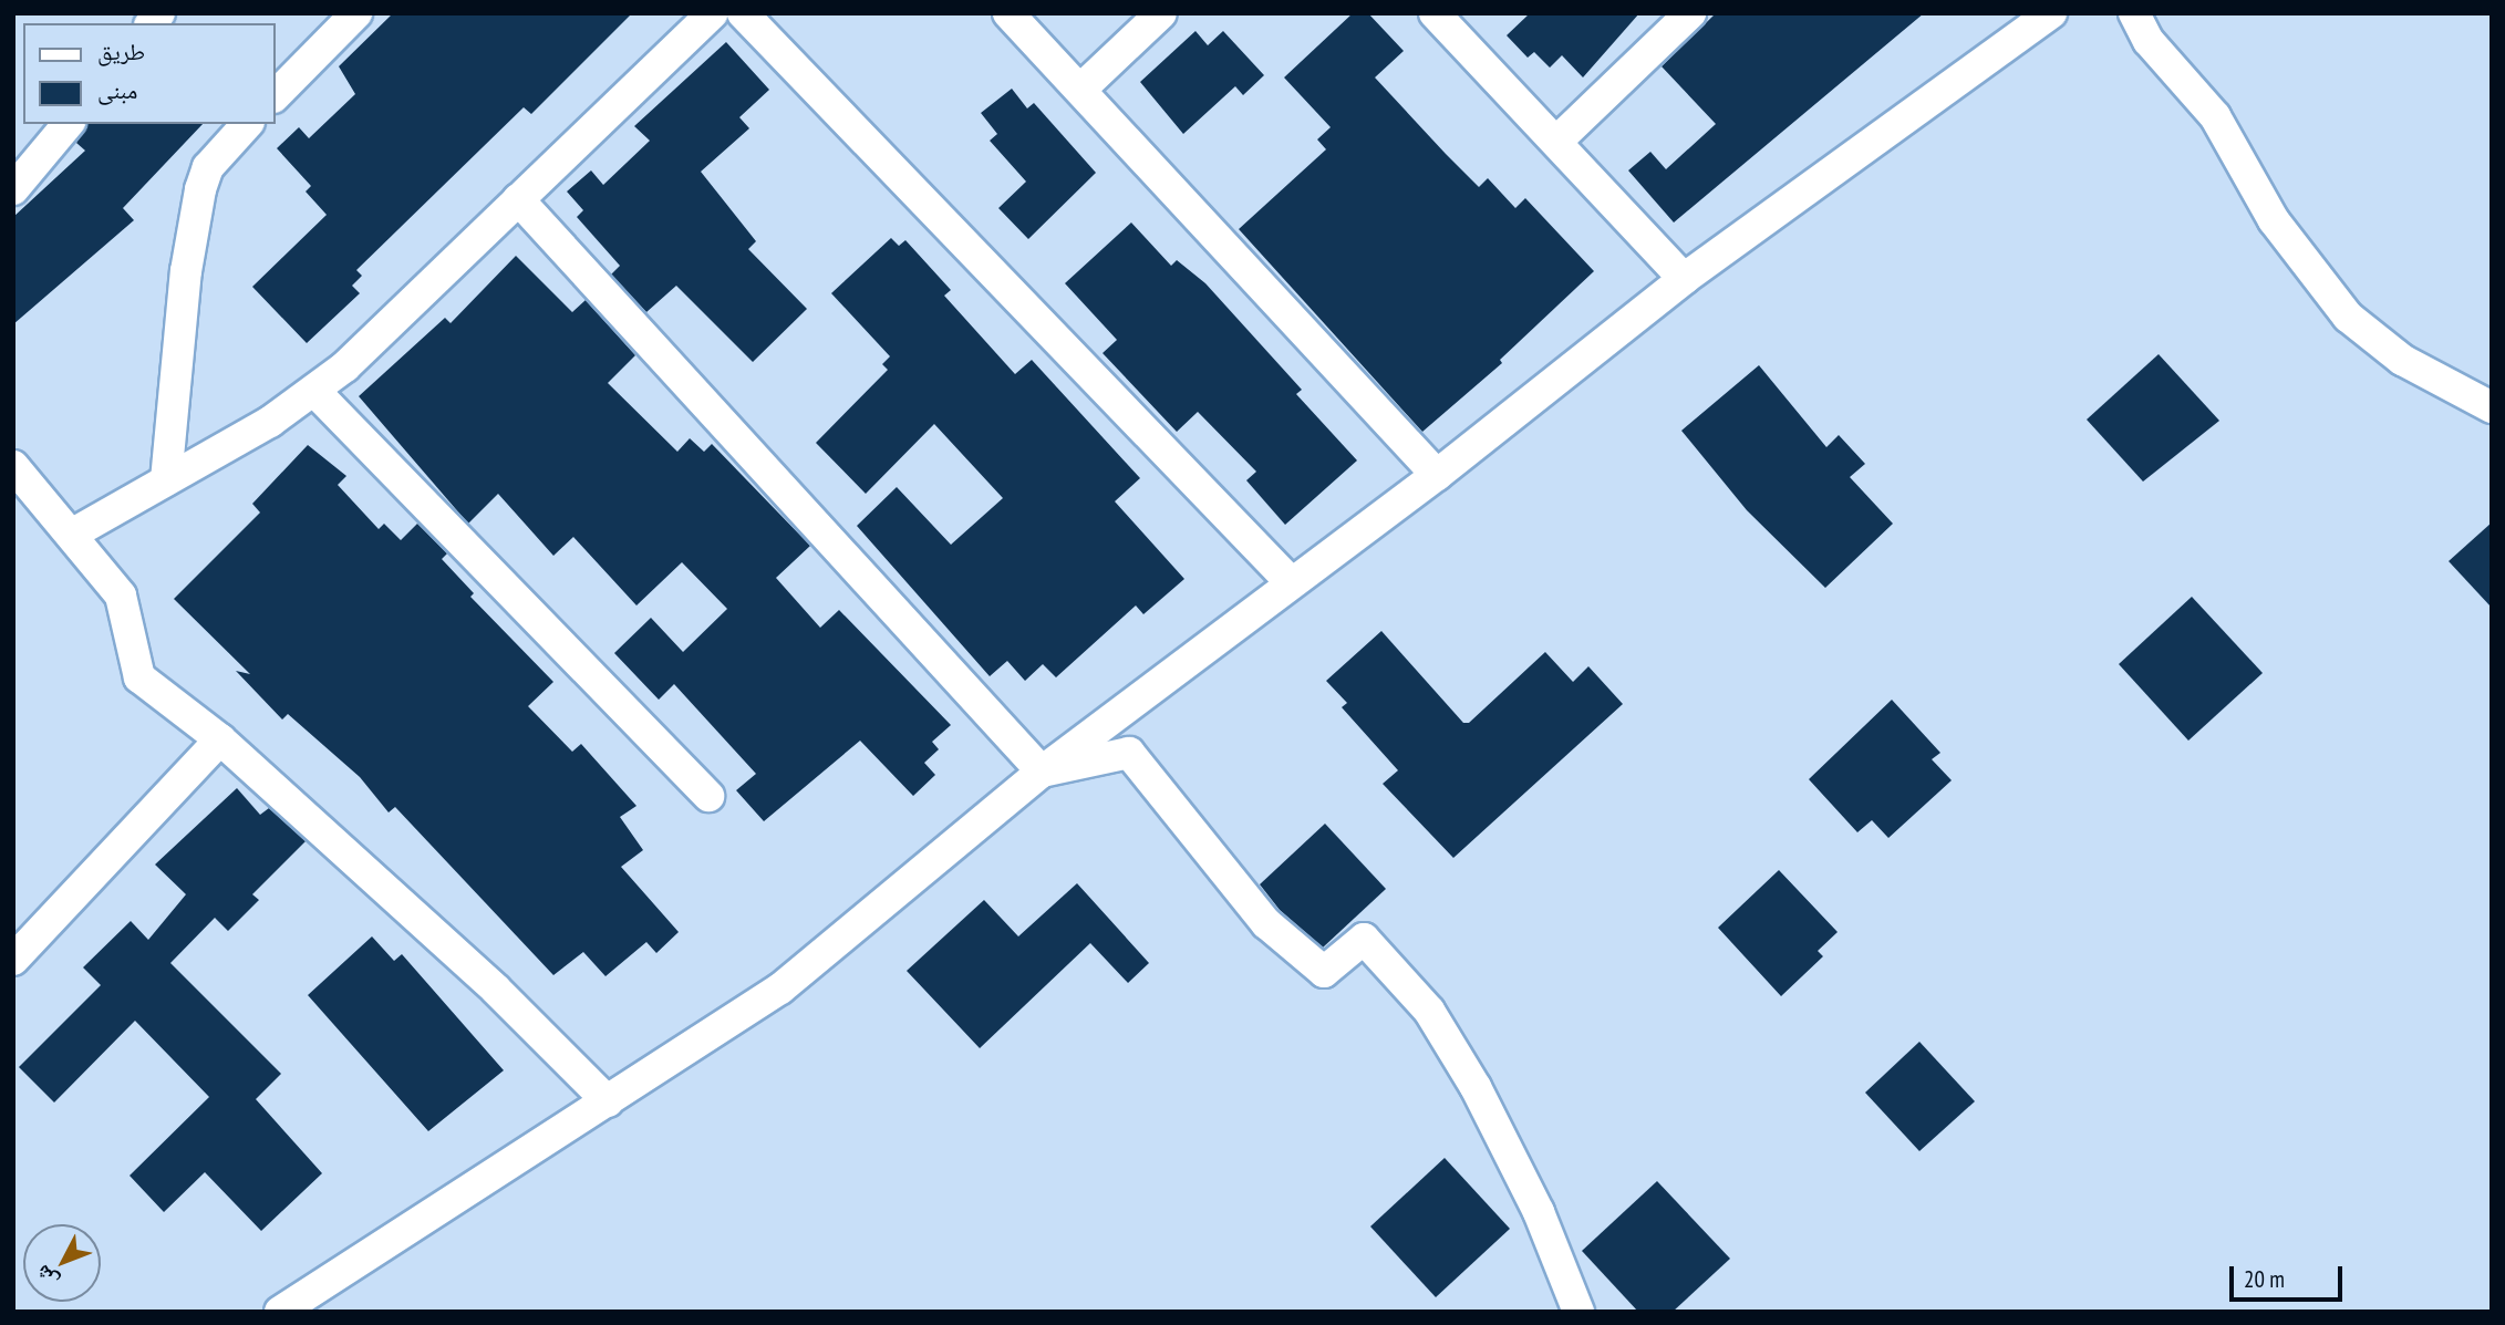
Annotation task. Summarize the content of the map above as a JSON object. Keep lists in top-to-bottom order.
{
  "legend": ["طريق", "مبنى"],
  "scale_bar": "20 m",
  "north": "bottom left"
}
